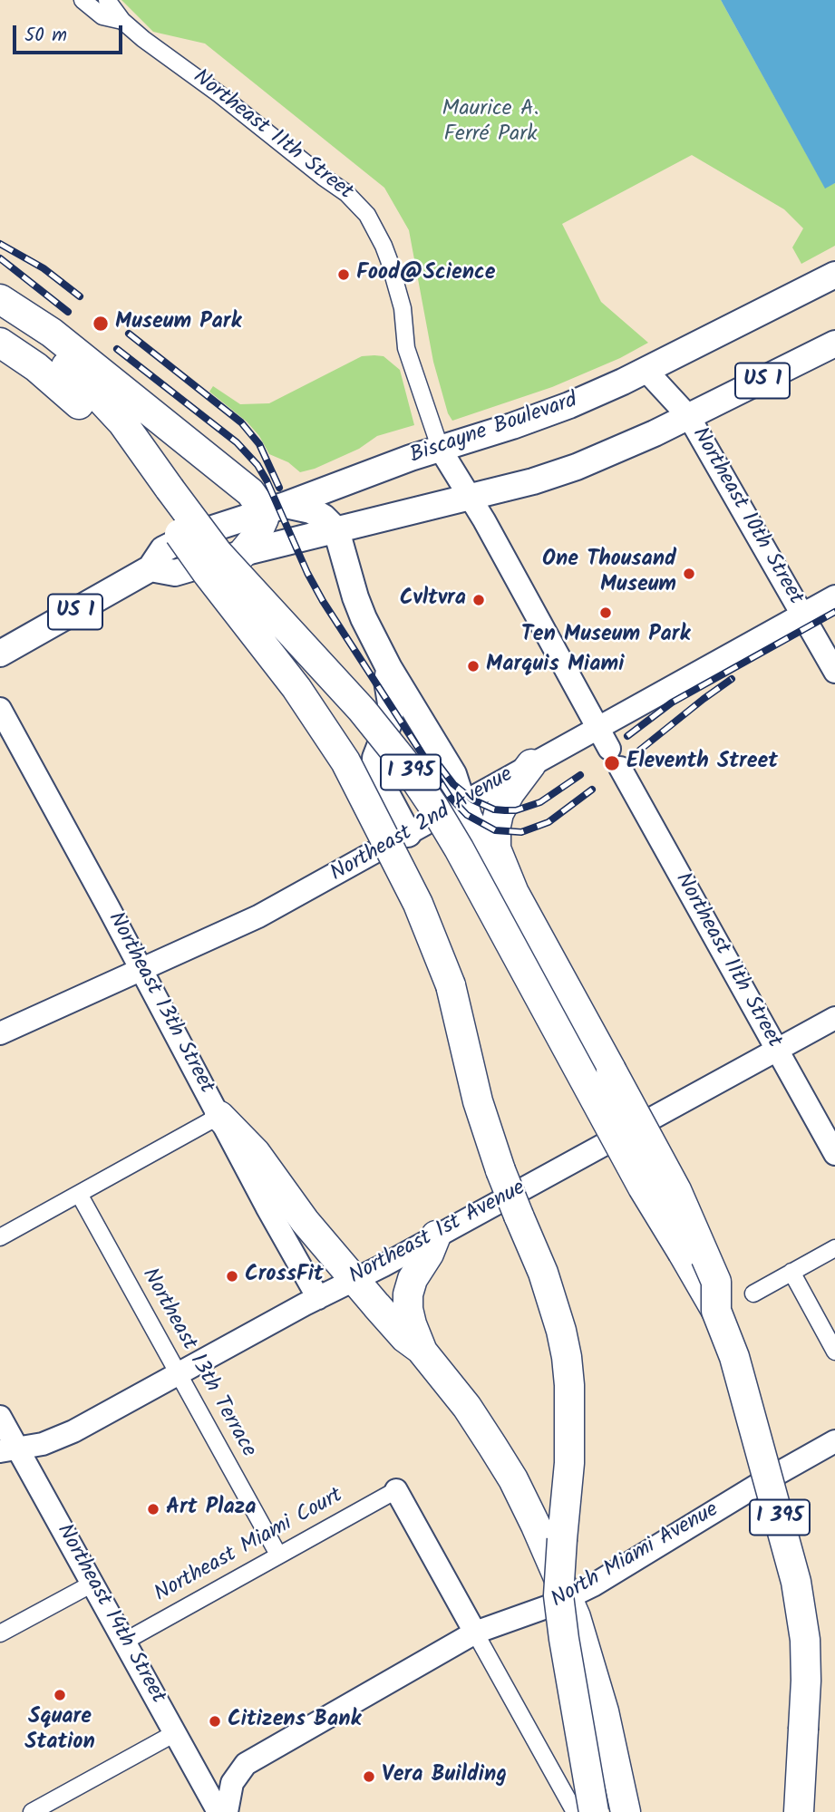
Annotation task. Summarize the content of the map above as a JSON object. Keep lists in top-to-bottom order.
{
  "streets": {
    "highway": ["I 395"],
    "main road": [
      "Northeast 11th Street",
      "US 1",
      "Biscayne Boulevard",
      "Northeast 10th Street",
      "Northeast 2nd Avenue",
      "Northeast 13th Street",
      "Northeast 1st Avenue",
      "North Miami Avenue",
      "Northeast 14th Street"
    ],
    "street": ["Northeast 13th Terrace", "Northeast Miami Court"]
  },
  "crossings": [
    ["Northeast 11th Street", "US 1"],
    ["Northeast 11th Street", "Biscayne Boulevard"],
    ["Northeast 11th Street", "Northeast 2nd Avenue"],
    ["Northeast 11th Street", "Northeast 1st Avenue"],
    ["US 1", "Biscayne Boulevard"],
    ["US 1", "Northeast 10th Street"],
    ["Biscayne Boulevard", "Northeast 10th Street"],
    ["Northeast 10th Street", "Northeast 2nd Avenue"],
    ["Northeast 2nd Avenue", "Northeast 13th Street"],
    ["Northeast 13th Street", "Northeast 1st Avenue"],
    ["Northeast 1st Avenue", "Northeast 13th Terrace"],
    ["Northeast 1st Avenue", "Northeast 14th Street"],
    ["Northeast 13th Terrace", "Northeast Miami Court"],
    ["Northeast Miami Court", "Northeast 14th Street"]
  ],
  "parks": ["Maurice A. Ferré Park"],
  "places": [
    "Food@Science",
    "Museum Park",
    "One Thousand Museum",
    "Cvltvra",
    "Ten Museum Park",
    "Marquis Miami",
    "Eleventh Street",
    "CrossFit",
    "Art Plaza",
    "Square Station",
    "Citizens Bank",
    "Vera Building"
  ],
  "scale_bar": "50 m"
}
